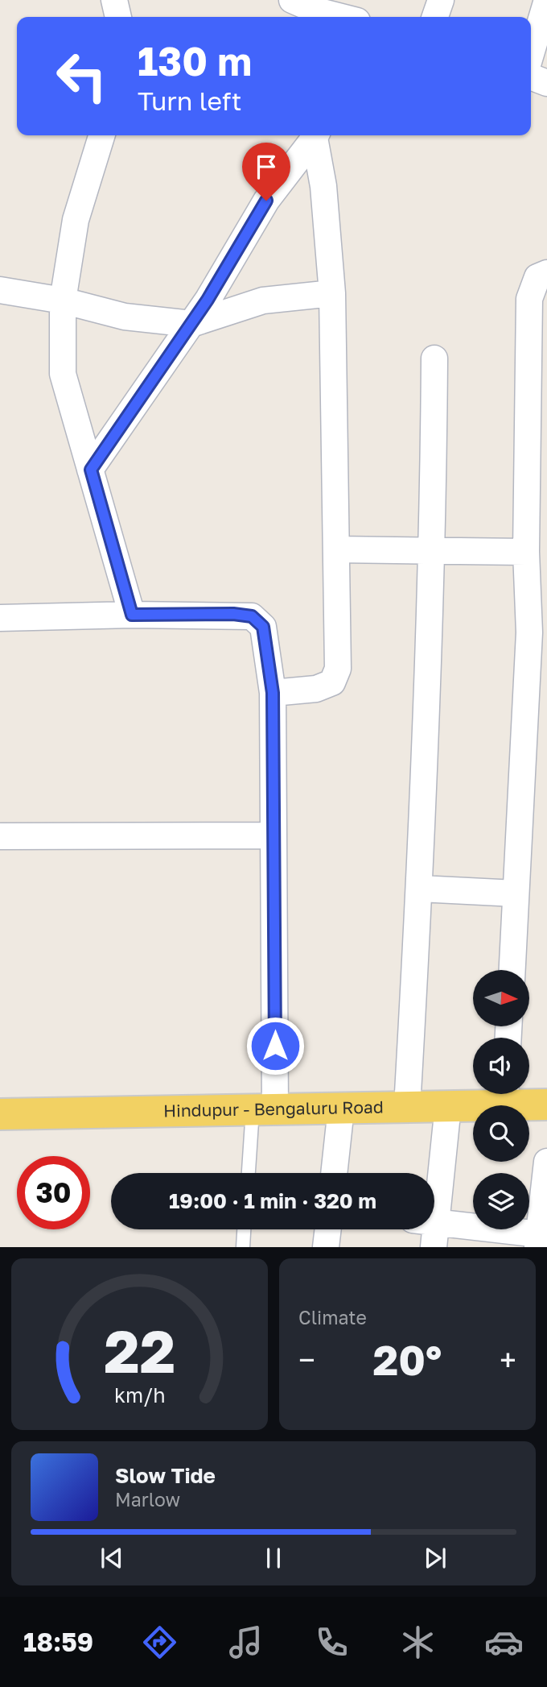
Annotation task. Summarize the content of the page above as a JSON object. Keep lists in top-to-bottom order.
{
  "streets": {
    "main road": ["Hindupur - Bengaluru Road"]
  },
  "north": "right",
  "page": {
    "turn": ["130 m", "Turn left"],
    "limit": "30",
    "trip": "19:00 · 1 min · 320 m",
    "tile": "Climate",
    "heat": ["−", "20°", "+"],
    "song": ["Slow Tide", "Marlow"],
    "tabs": "18:59",
    "gauge": ["22", "km/h"]
  }
}
